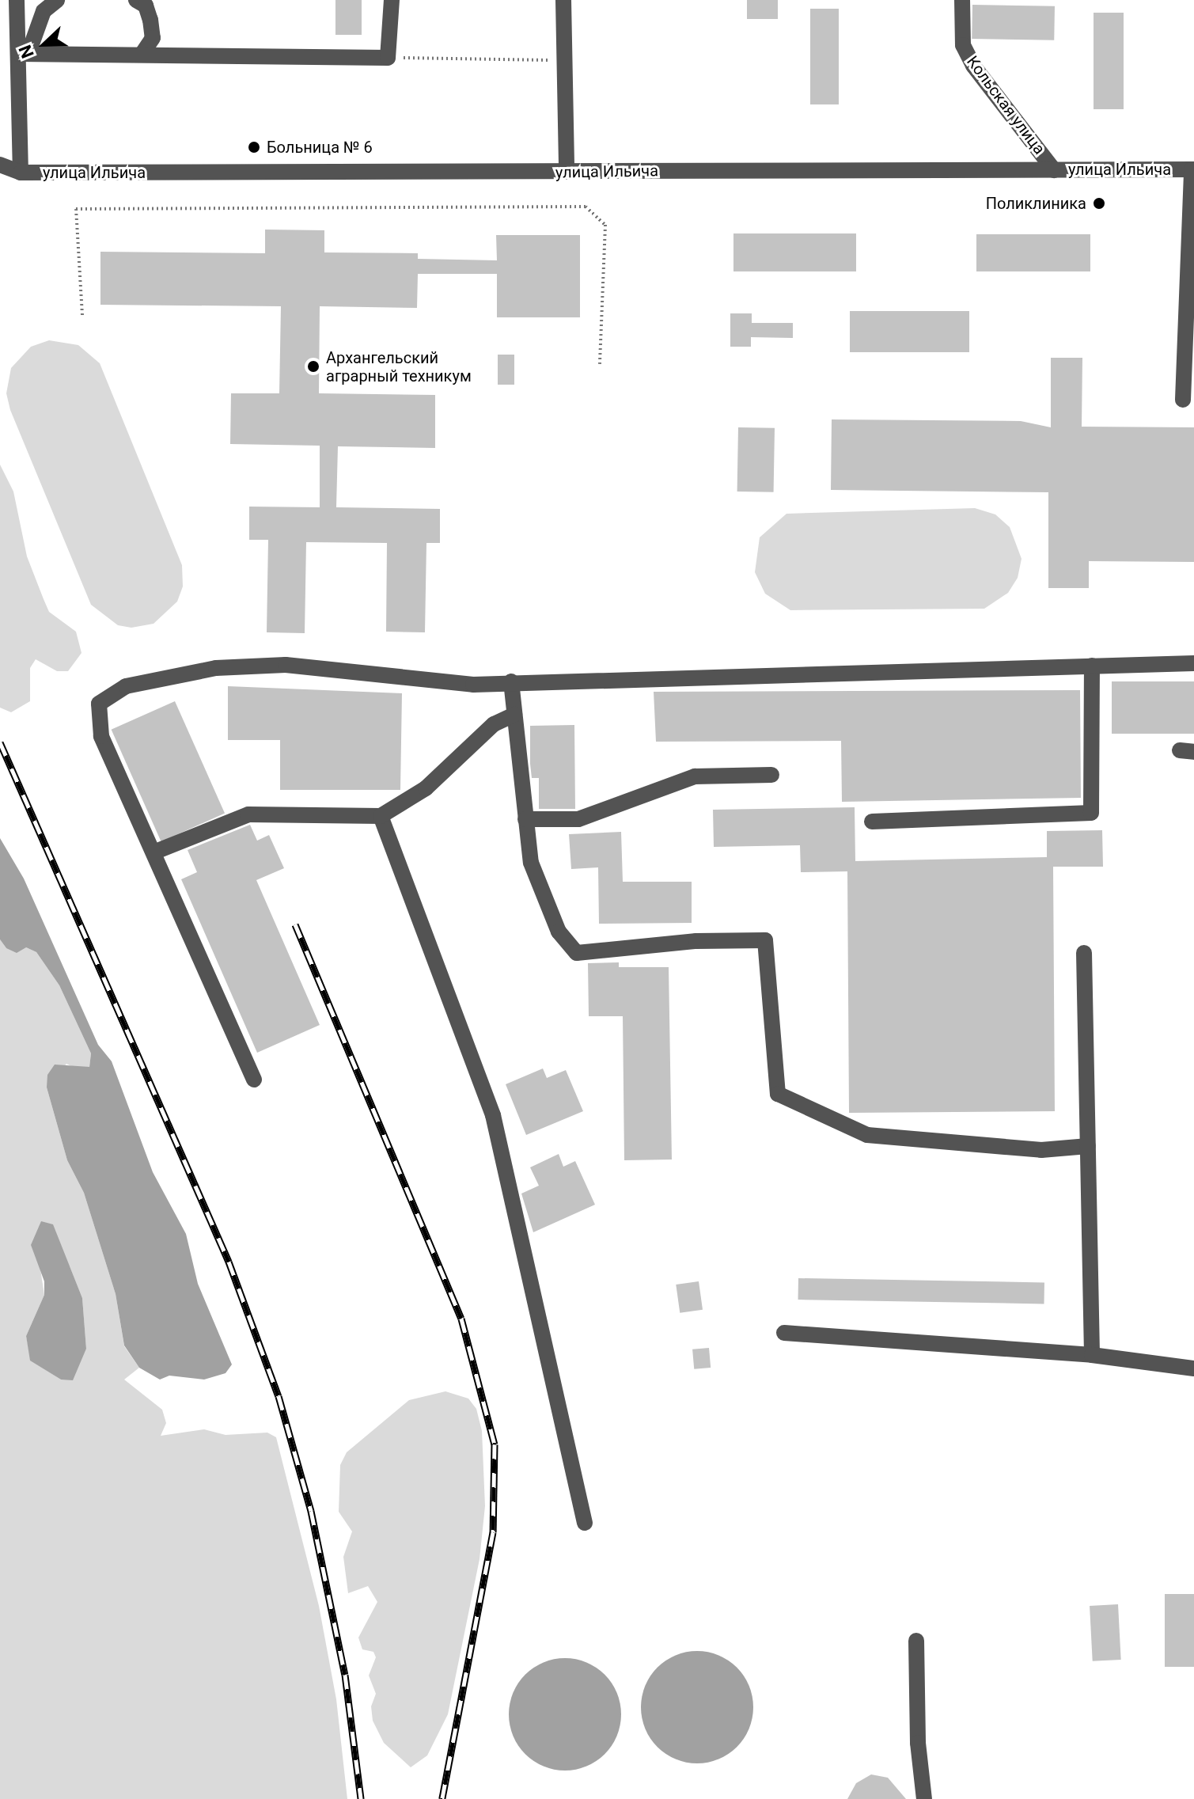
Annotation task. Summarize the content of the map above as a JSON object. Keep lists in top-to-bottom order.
{
  "streets": {
    "street": ["Кольская улица", "улица Ильича"]
  },
  "crossings": [
    ["Кольская улица", "улица Ильича"]
  ],
  "places": ["Больница № 6", "Поликлиника", "Архангельский аграрный техникум"],
  "north": "left"
}
